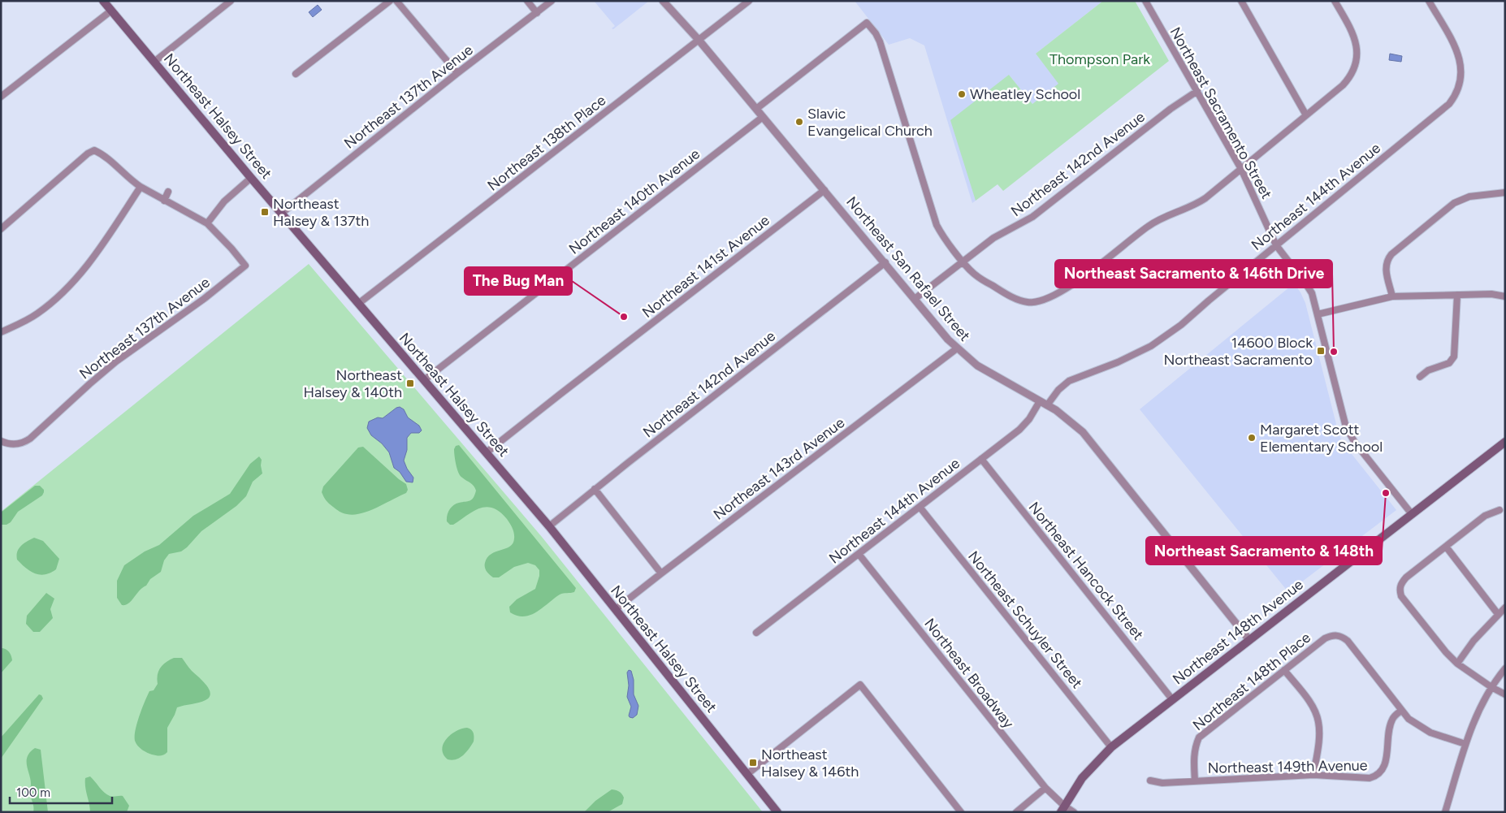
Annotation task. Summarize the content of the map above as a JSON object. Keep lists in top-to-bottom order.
{
  "streets": {
    "main road": ["Northeast Halsey Street", "Northeast 148th Avenue"],
    "street": [
      "Northeast 137th Avenue",
      "Northeast Sacramento Street",
      "Northeast 138th Place",
      "Northeast 142nd Avenue",
      "Northeast 144th Avenue",
      "Northeast 140th Avenue",
      "Northeast 141st Avenue",
      "Northeast San Rafael Street",
      "Northeast 143rd Avenue",
      "Northeast Hancock Street",
      "Northeast Schuyler Street",
      "Northeast Broadway",
      "Northeast 148th Place",
      "Northeast 149th Avenue"
    ]
  },
  "crossings": [
    ["Northeast 137th Avenue", "Northeast Halsey Street"],
    ["Northeast Sacramento Street", "Northeast 142nd Avenue"],
    ["Northeast Sacramento Street", "Northeast 144th Avenue"],
    ["Northeast Sacramento Street", "Northeast 148th Avenue"],
    ["Northeast Halsey Street", "Northeast 138th Place"],
    ["Northeast Halsey Street", "Northeast 142nd Avenue"],
    ["Northeast Halsey Street", "Northeast 140th Avenue"],
    ["Northeast Halsey Street", "Northeast 141st Avenue"],
    ["Northeast Halsey Street", "Northeast 143rd Avenue"],
    ["Northeast 138th Place", "Northeast San Rafael Street"],
    ["Northeast 142nd Avenue", "Northeast San Rafael Street"],
    ["Northeast 144th Avenue", "Northeast San Rafael Street"],
    ["Northeast 144th Avenue", "Northeast Hancock Street"],
    ["Northeast 144th Avenue", "Northeast Schuyler Street"],
    ["Northeast 144th Avenue", "Northeast Broadway"],
    ["Northeast 140th Avenue", "Northeast San Rafael Street"],
    ["Northeast 141st Avenue", "Northeast San Rafael Street"],
    ["Northeast San Rafael Street", "Northeast 143rd Avenue"],
    ["Northeast San Rafael Street", "Northeast 148th Avenue"],
    ["Northeast Hancock Street", "Northeast 148th Avenue"],
    ["Northeast Schuyler Street", "Northeast 148th Avenue"],
    ["Northeast 148th Avenue", "Northeast Broadway"],
    ["Northeast 148th Place", "Northeast 149th Avenue"]
  ],
  "parks": ["Thompson Park"],
  "places": {
    "other": [
      "Wheatley School",
      "Slavic Evangelical Church",
      "The Bug Man",
      "Northeast Sacramento & 146th Drive",
      "Margaret Scott Elementary School",
      "Northeast Sacramento & 148th"
    ],
    "transit": [
      "Northeast Halsey & 137th",
      "14600 Block Northeast Sacramento",
      "Northeast Halsey & 140th",
      "Northeast Halsey & 146th"
    ]
  },
  "scale_bar": "100 m"
}
